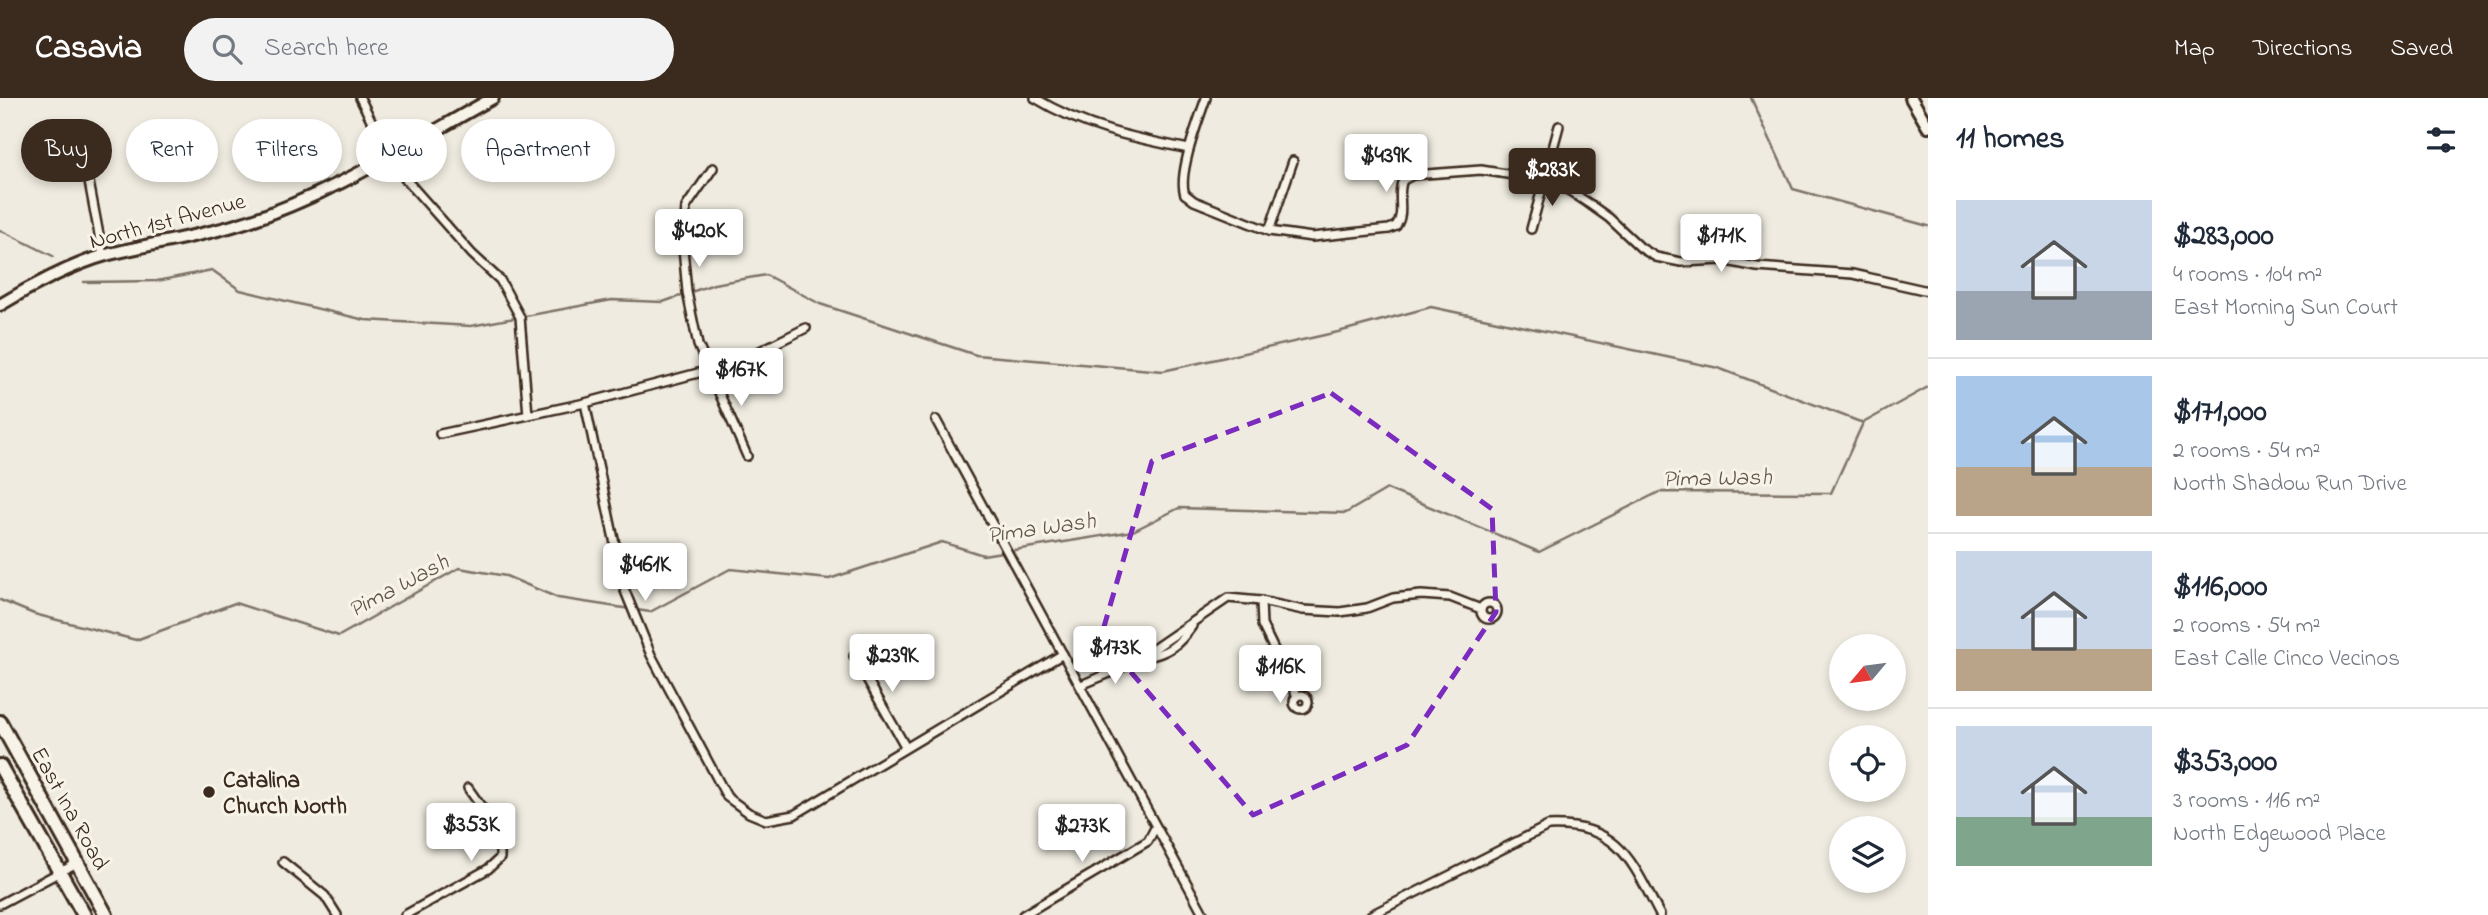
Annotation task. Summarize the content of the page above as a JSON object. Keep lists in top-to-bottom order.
{
  "streets": {
    "main road": ["North 1st Avenue", "East Ina Road"]
  },
  "water": ["Pima Wash"],
  "places": ["Catalina Church North"],
  "north": "bottom left",
  "page": {
    "header": "Casavia",
    "search": "Search here",
    "nav": ["Map", "Directions", "Saved"],
    "heading": "11 homes",
    "chip": [
      "Buy",
      "Rent",
      "Filters",
      "New",
      "Apartment"
    ],
    "price": [
      "$439K",
      "$283K",
      "$420K",
      "$171K",
      "$167K",
      "$461K",
      "$173K",
      "$239K",
      "$116K",
      "$353K",
      "$273K"
    ],
    "list": [
      {
        "name": "$283,000",
        "note": "4 rooms · 104 m² · East Morning Sun Court"
      },
      {
        "name": "$171,000",
        "note": "2 rooms · 54 m² · North Shadow Run Drive"
      },
      {
        "name": "$116,000",
        "note": "2 rooms · 54 m² · East Calle Cinco Vecinos"
      },
      {
        "name": "$353,000",
        "note": "3 rooms · 116 m² · North Edgewood Place"
      }
    ]
  }
}
